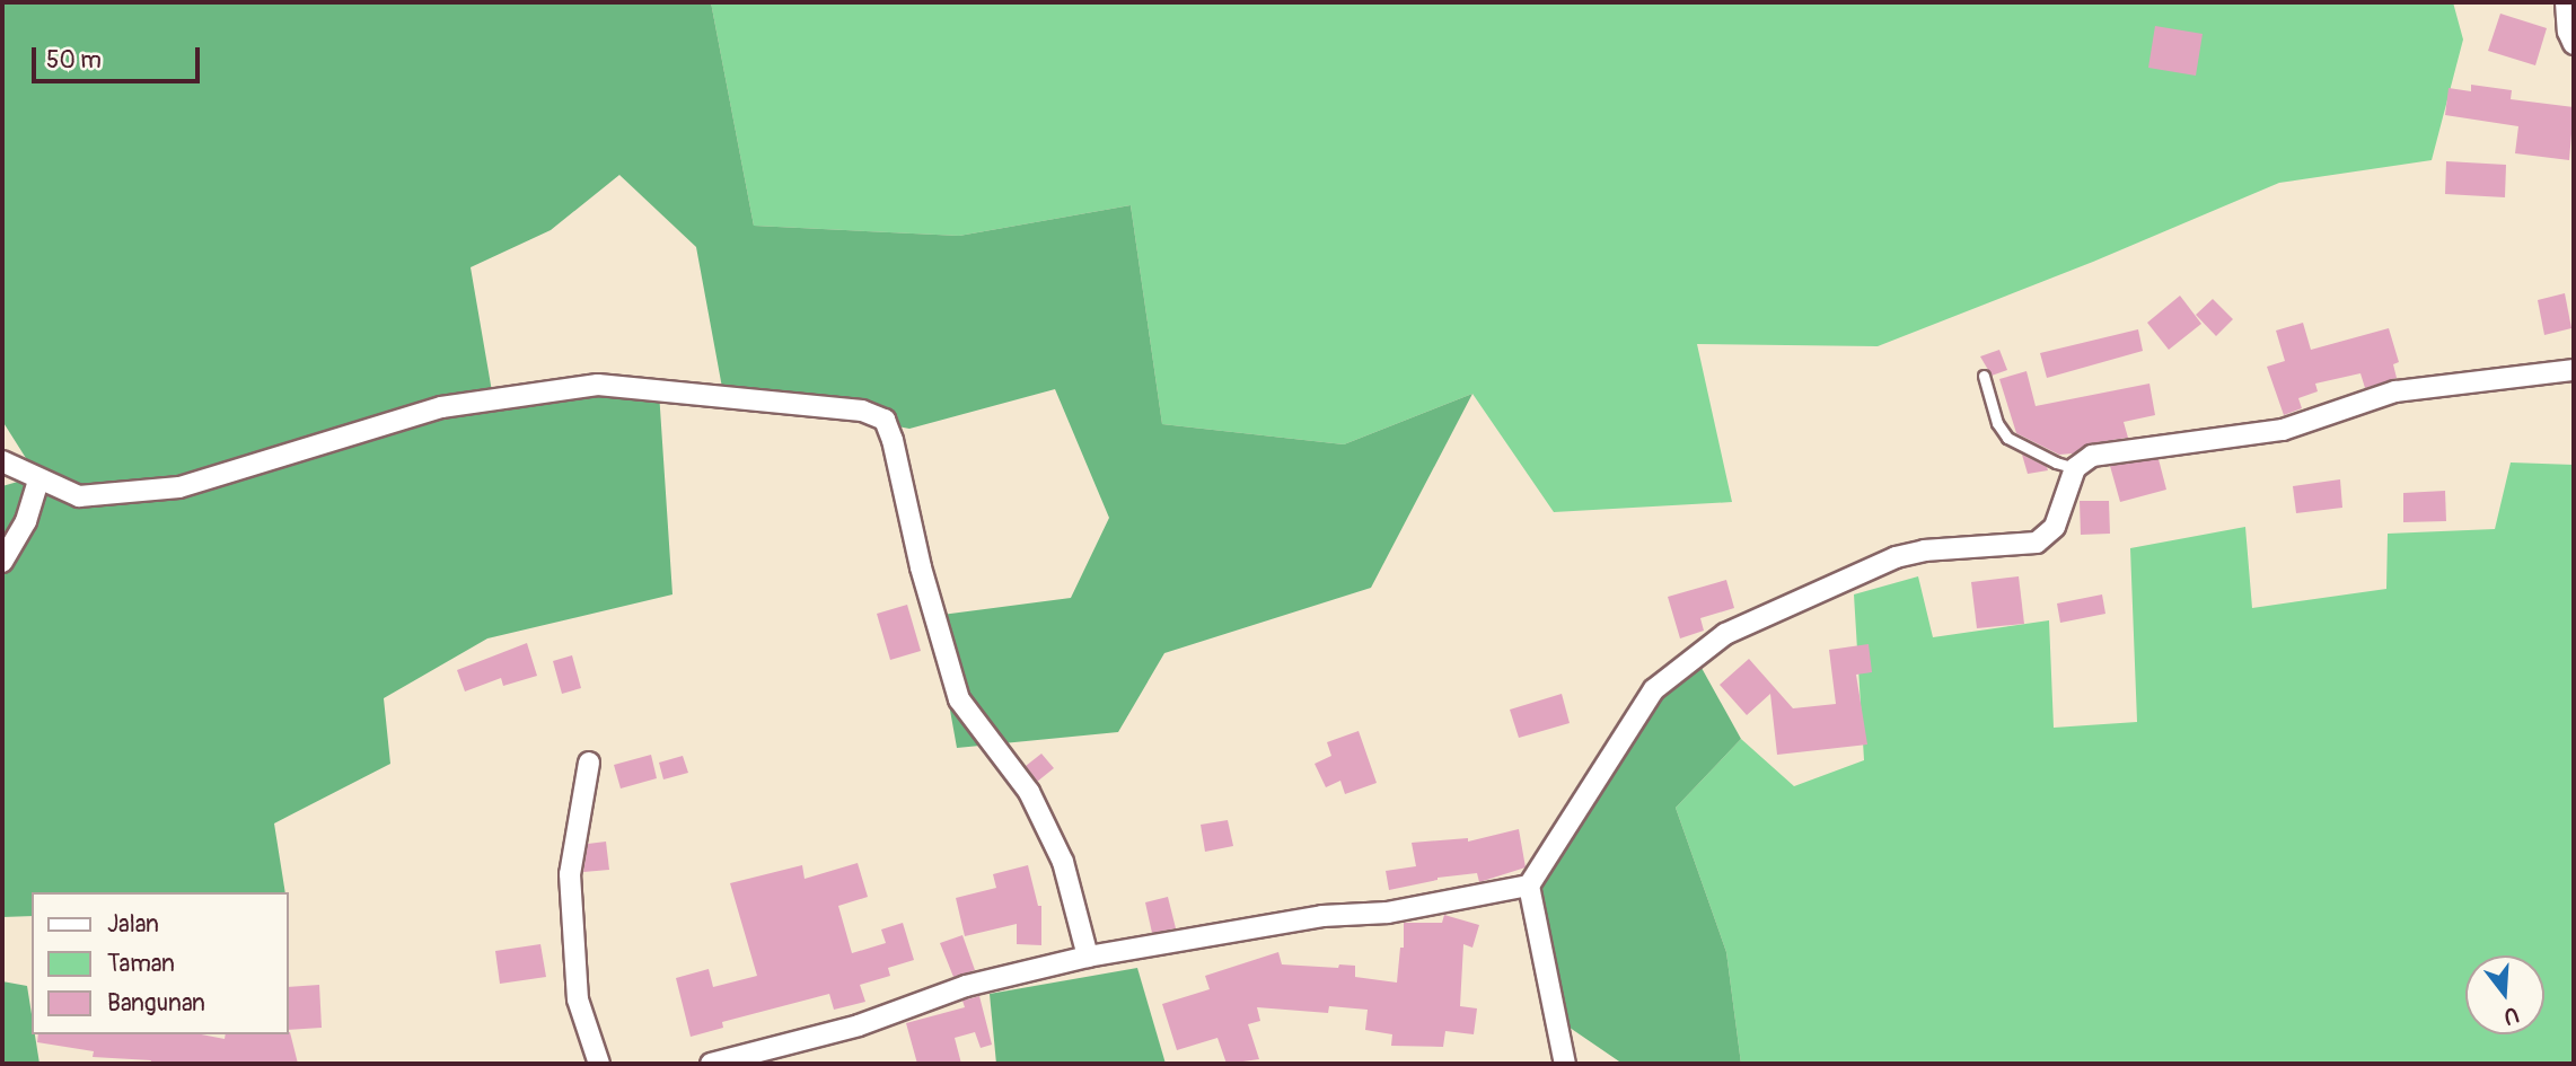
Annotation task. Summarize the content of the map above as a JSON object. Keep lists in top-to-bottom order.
{
  "legend": ["Jalan", "Taman", "Bangunan"],
  "scale_bar": "50 m",
  "north": "bottom"
}
